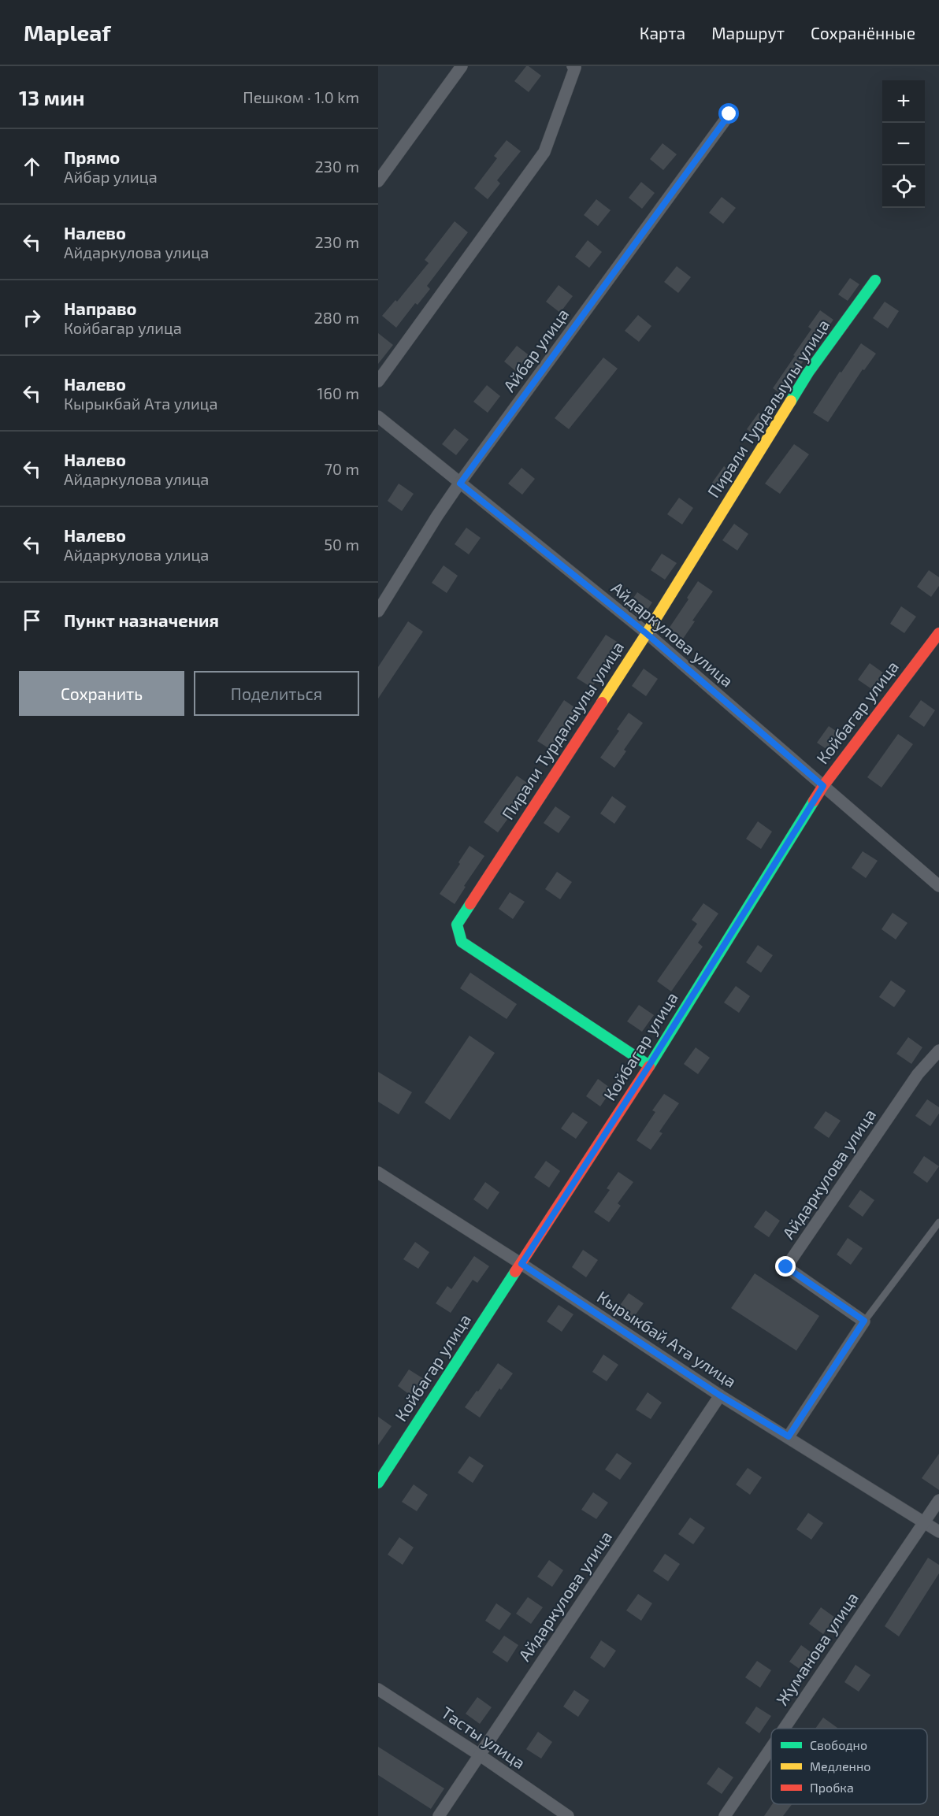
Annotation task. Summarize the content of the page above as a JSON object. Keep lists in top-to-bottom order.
{
  "streets": {
    "street": [
      "Айбар улица",
      "Пирали Турдалыулы улица",
      "Айдаркулова улица",
      "Койбагар улица",
      "Кырыкбай Ата улица",
      "Жуманова улица",
      "Тасты улица"
    ]
  },
  "crossings": [
    ["Айбар улица", "Айдаркулова улица"],
    ["Пирали Турдалыулы улица", "Айдаркулова улица"],
    ["Пирали Турдалыулы улица", "Койбагар улица"],
    ["Айдаркулова улица", "Койбагар улица"],
    ["Айдаркулова улица", "Кырыкбай Ата улица"],
    ["Айдаркулова улица", "Тасты улица"],
    ["Койбагар улица", "Кырыкбай Ата улица"],
    ["Кырыкбай Ата улица", "Жуманова улица"]
  ],
  "legend": ["Свободно", "Медленно", "Пробка"],
  "page": {
    "header": "Mapleaf",
    "nav": ["Карта", "Маршрут", "Сохранённые"],
    "heading": ["13 мин", "Пешком · 1.0 km"],
    "map_buttons": ["+", "−"],
    "list": [
      ["Прямо", "Айбар улица", "230 m"],
      ["Налево", "Айдаркулова улица", "230 m"],
      ["Направо", "Койбагар улица", "280 m"],
      ["Налево", "Кырыкбай Ата улица", "160 m"],
      ["Налево", "Айдаркулова улица", "70 m"],
      ["Налево", "Айдаркулова улица", "50 m"],
      "Пункт назначения"
    ],
    "buttons": ["Сохранить", "Поделиться"]
  }
}
